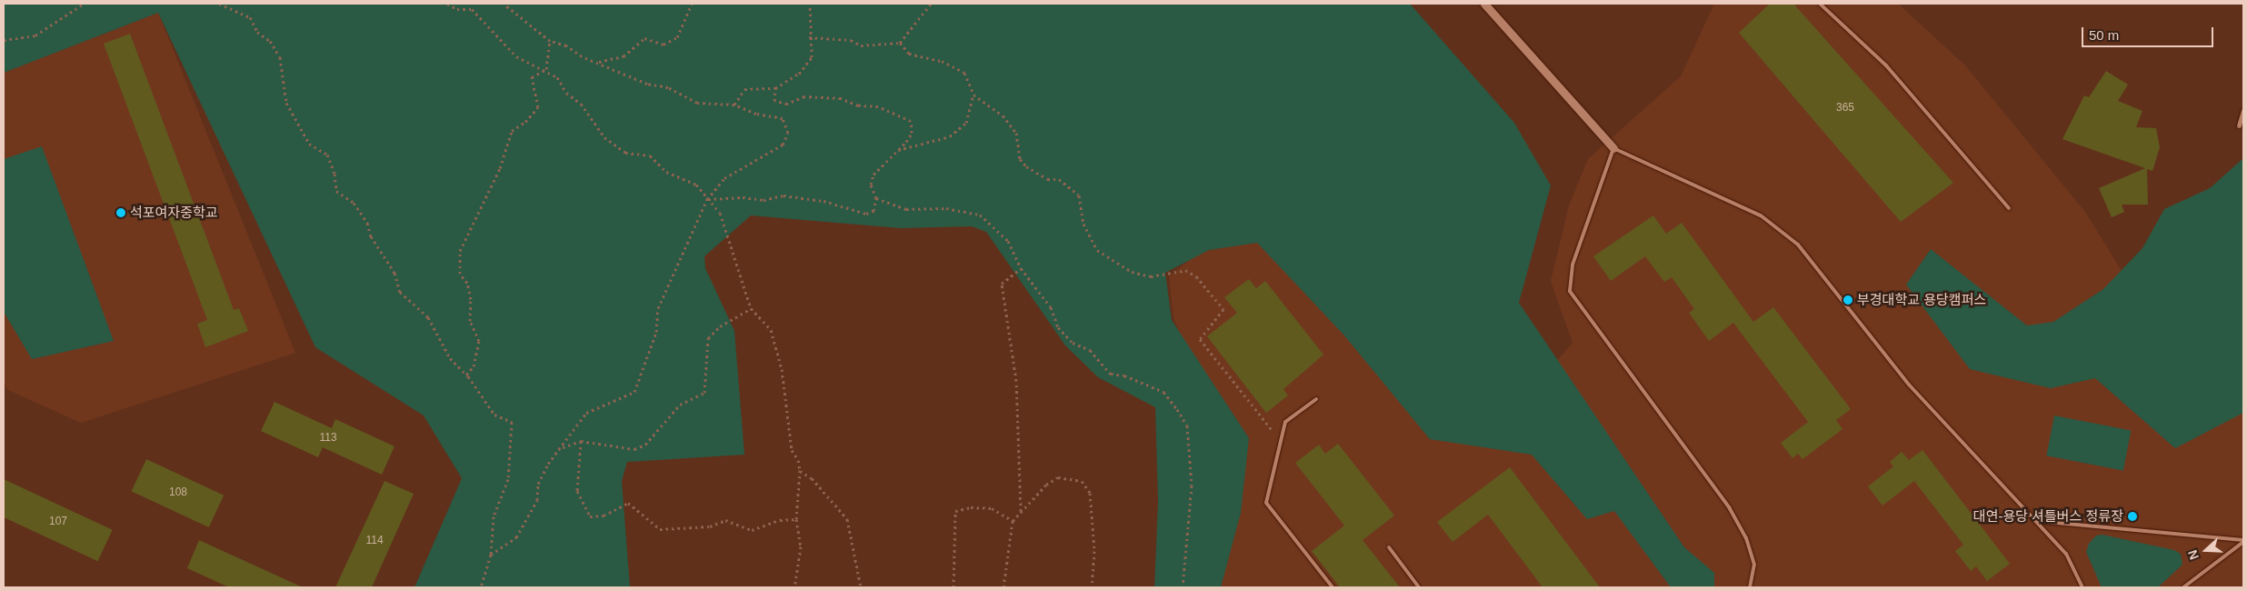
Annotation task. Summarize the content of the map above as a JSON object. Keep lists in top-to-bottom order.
{
  "places": ["석포여자중학교", "부경대학교 용당캠퍼스", "대연-용당 셔틀버스 정류장"],
  "house_numbers": [
    "365",
    "113",
    "108",
    "107",
    "114"
  ],
  "scale_bar": "50 m",
  "north": "left"
}
